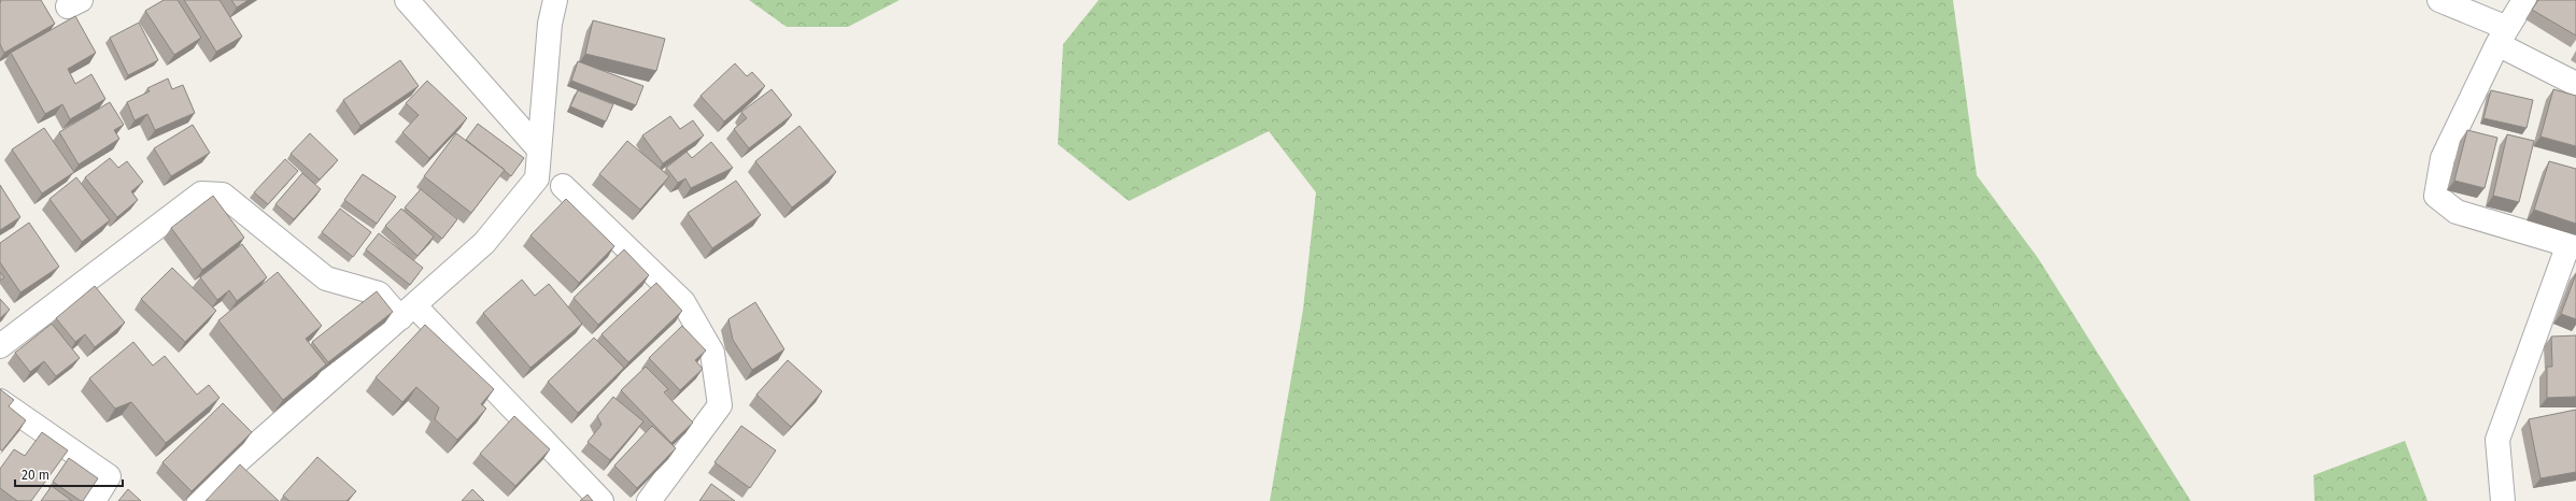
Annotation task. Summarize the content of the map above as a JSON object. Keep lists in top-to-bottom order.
{
  "scale_bar": "20 m"
}
